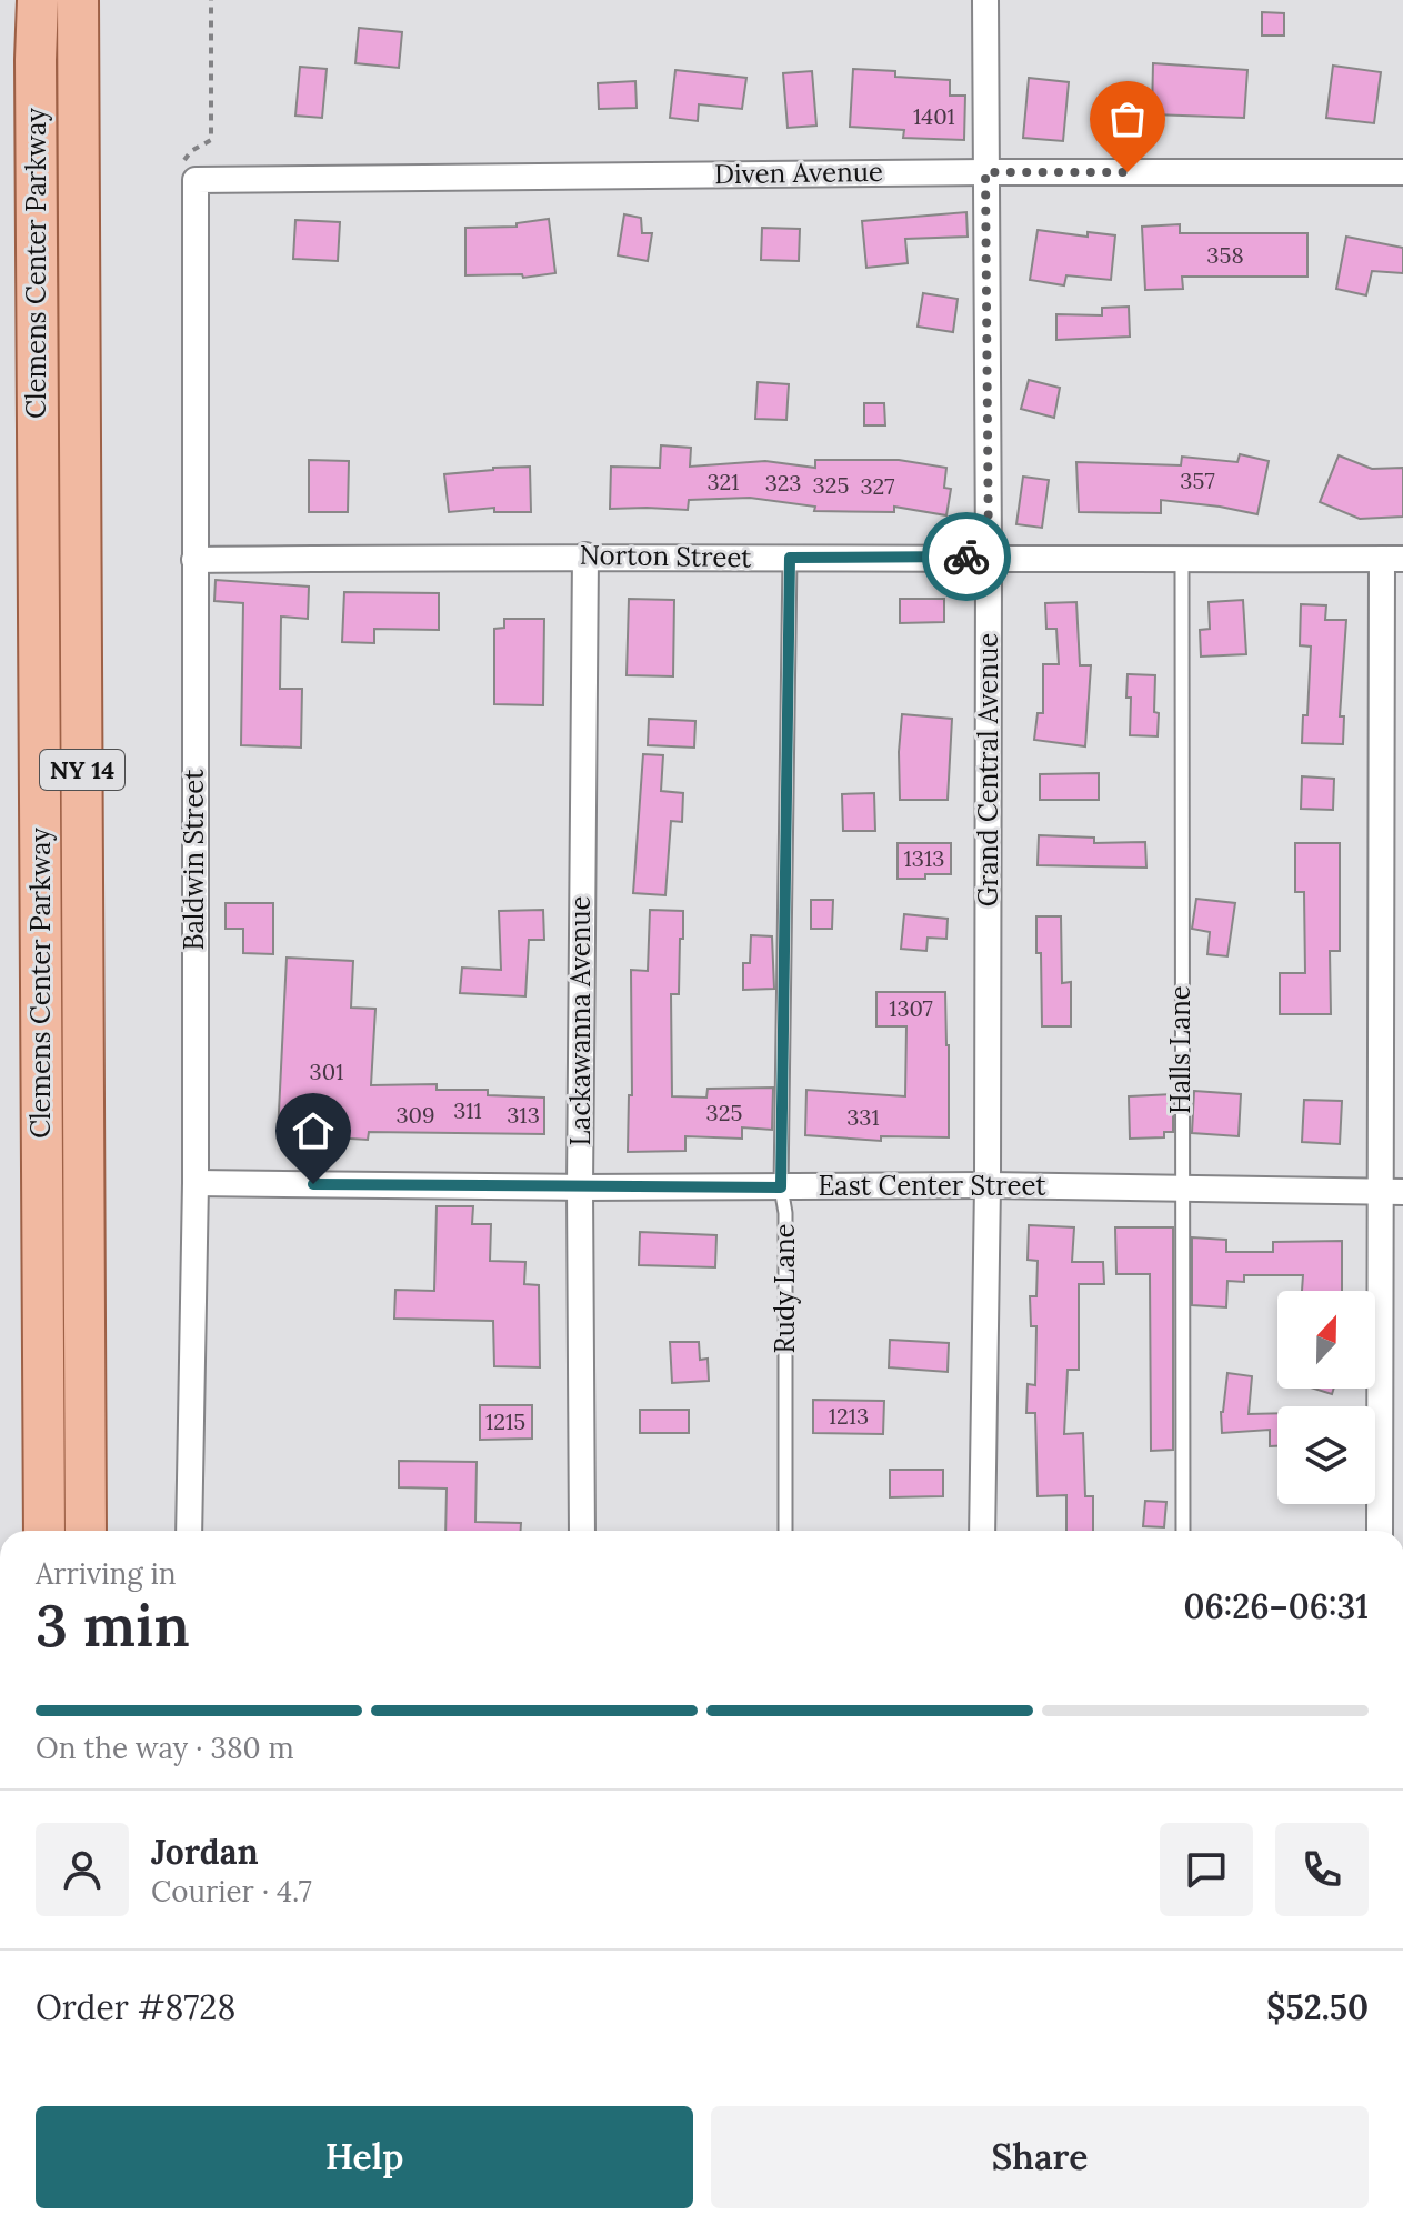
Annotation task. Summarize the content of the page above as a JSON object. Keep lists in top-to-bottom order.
{
  "streets": {
    "main road": ["Clemens Center Parkway", "NY 14"],
    "street": [
      "Diven Avenue",
      "Norton Street",
      "Grand Central Avenue",
      "Baldwin Street",
      "Lackawanna Avenue",
      "East Center Street"
    ],
    "lane": ["Halls Lane", "Rudy Lane"]
  },
  "crossings": [
    ["Diven Avenue", "Grand Central Avenue"],
    ["Diven Avenue", "Baldwin Street"],
    ["Norton Street", "Grand Central Avenue"],
    ["Norton Street", "Baldwin Street"],
    ["Norton Street", "Lackawanna Avenue"],
    ["Norton Street", "Halls Lane"],
    ["Norton Street", "Rudy Lane"],
    ["Grand Central Avenue", "East Center Street"],
    ["Baldwin Street", "East Center Street"],
    ["Lackawanna Avenue", "East Center Street"],
    ["Halls Lane", "East Center Street"],
    ["East Center Street", "Rudy Lane"]
  ],
  "house_numbers": [
    "1401",
    "358",
    "357",
    "321",
    "323",
    "325",
    "327",
    "1313",
    "1307",
    "301",
    "311",
    "325",
    "309",
    "313",
    "331",
    "1213",
    "1215"
  ],
  "north": "top",
  "page": {
    "heading": ["3 min", "Arriving in", "06:26–06:31"],
    "panel": [
      "Jordan",
      "Courier · 4.7",
      "Order #8728",
      "$52.50"
    ],
    "bar": "On the way · 380 m",
    "buttons": ["Help", "Share"]
  }
}
